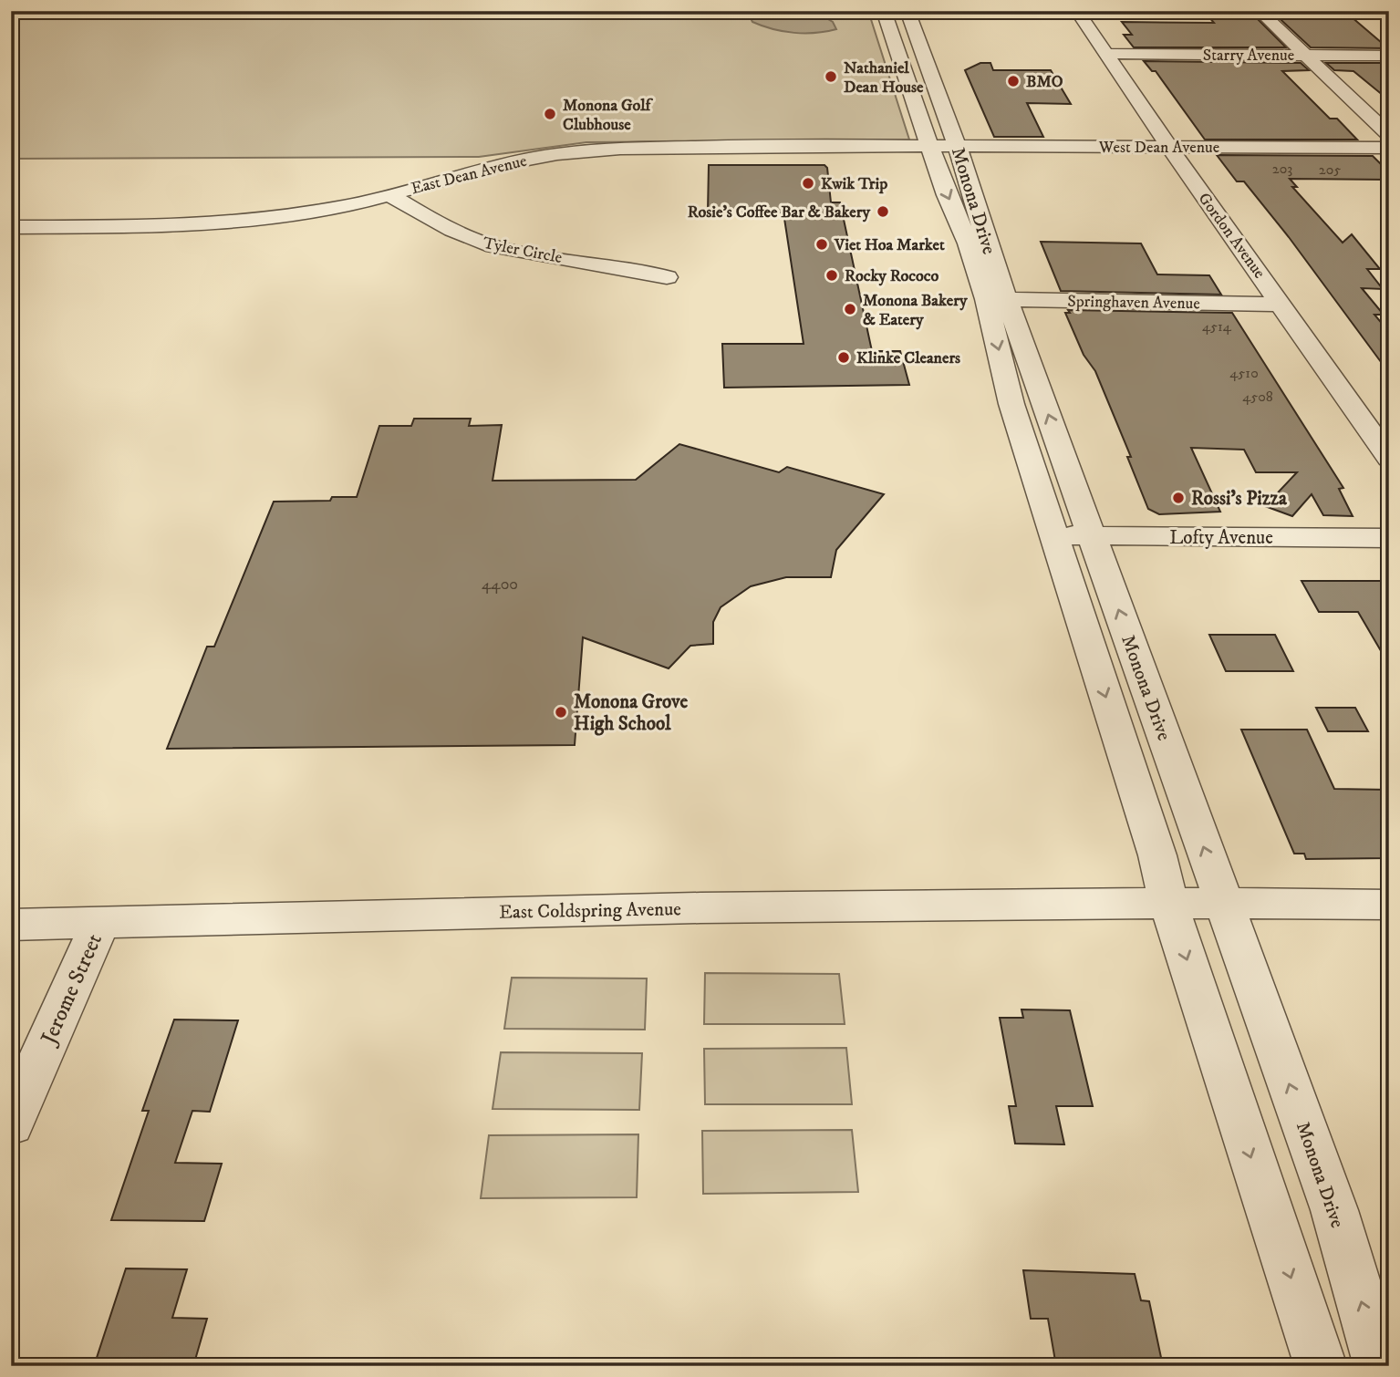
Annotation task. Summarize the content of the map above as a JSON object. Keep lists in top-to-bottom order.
{
  "streets": {
    "street": [
      "Starry Avenue",
      "West Dean Avenue",
      "East Dean Avenue",
      "Monona Drive",
      "Gordon Avenue",
      "Tyler Circle",
      "Springhaven Avenue",
      "Lofty Avenue",
      "East Coldspring Avenue",
      "Jerome Street"
    ]
  },
  "crossings": [
    ["Starry Avenue", "Gordon Avenue"],
    ["West Dean Avenue", "East Dean Avenue"],
    ["West Dean Avenue", "Monona Drive"],
    ["West Dean Avenue", "Gordon Avenue"],
    ["East Dean Avenue", "Monona Drive"],
    ["East Dean Avenue", "Tyler Circle"],
    ["Monona Drive", "Springhaven Avenue"],
    ["Monona Drive", "Lofty Avenue"],
    ["Monona Drive", "East Coldspring Avenue"],
    ["Gordon Avenue", "Springhaven Avenue"],
    ["East Coldspring Avenue", "Jerome Street"]
  ],
  "places": [
    "Nathaniel Dean House",
    "BMO",
    "Monona Golf Clubhouse",
    "Kwik Trip",
    "Rosie's Coffee Bar & Bakery",
    "Viet Hoa Market",
    "Rocky Rococo",
    "Monona Bakery & Eatery",
    "Klinke Cleaners",
    "Rossi's Pizza",
    "Monona Grove High School"
  ],
  "house_numbers": [
    "203",
    "205",
    "4514",
    "4510",
    "4508",
    "4400"
  ]
}
